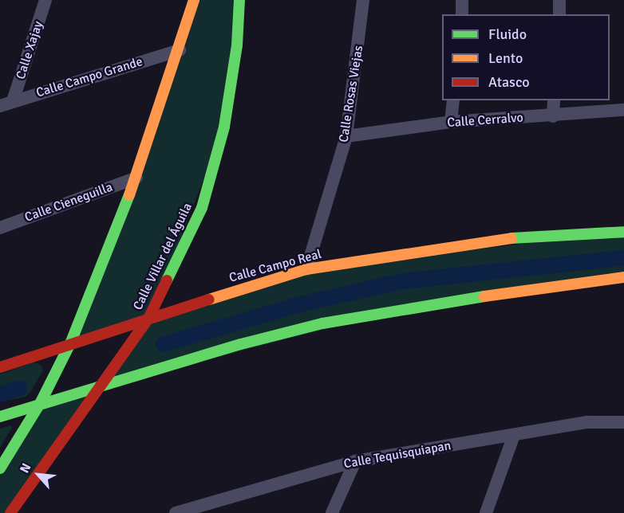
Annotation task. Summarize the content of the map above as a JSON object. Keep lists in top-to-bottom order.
{
  "streets": {
    "street": [
      "Calle Xajay",
      "Calle Campo Grande",
      "Calle Rosas Viejas",
      "Calle Cerralvo",
      "Calle Cieneguilla",
      "Calle Villar del Águila",
      "Calle Campo Real",
      "Calle Tequisquiapan"
    ]
  },
  "crossings": [
    ["Calle Xajay", "Calle Campo Grande"],
    ["Calle Rosas Viejas", "Calle Cerralvo"],
    ["Calle Rosas Viejas", "Calle Campo Real"],
    ["Calle Villar del Águila", "Calle Campo Real"]
  ],
  "legend": ["Fluido", "Lento", "Atasco"],
  "north": "top left"
}
